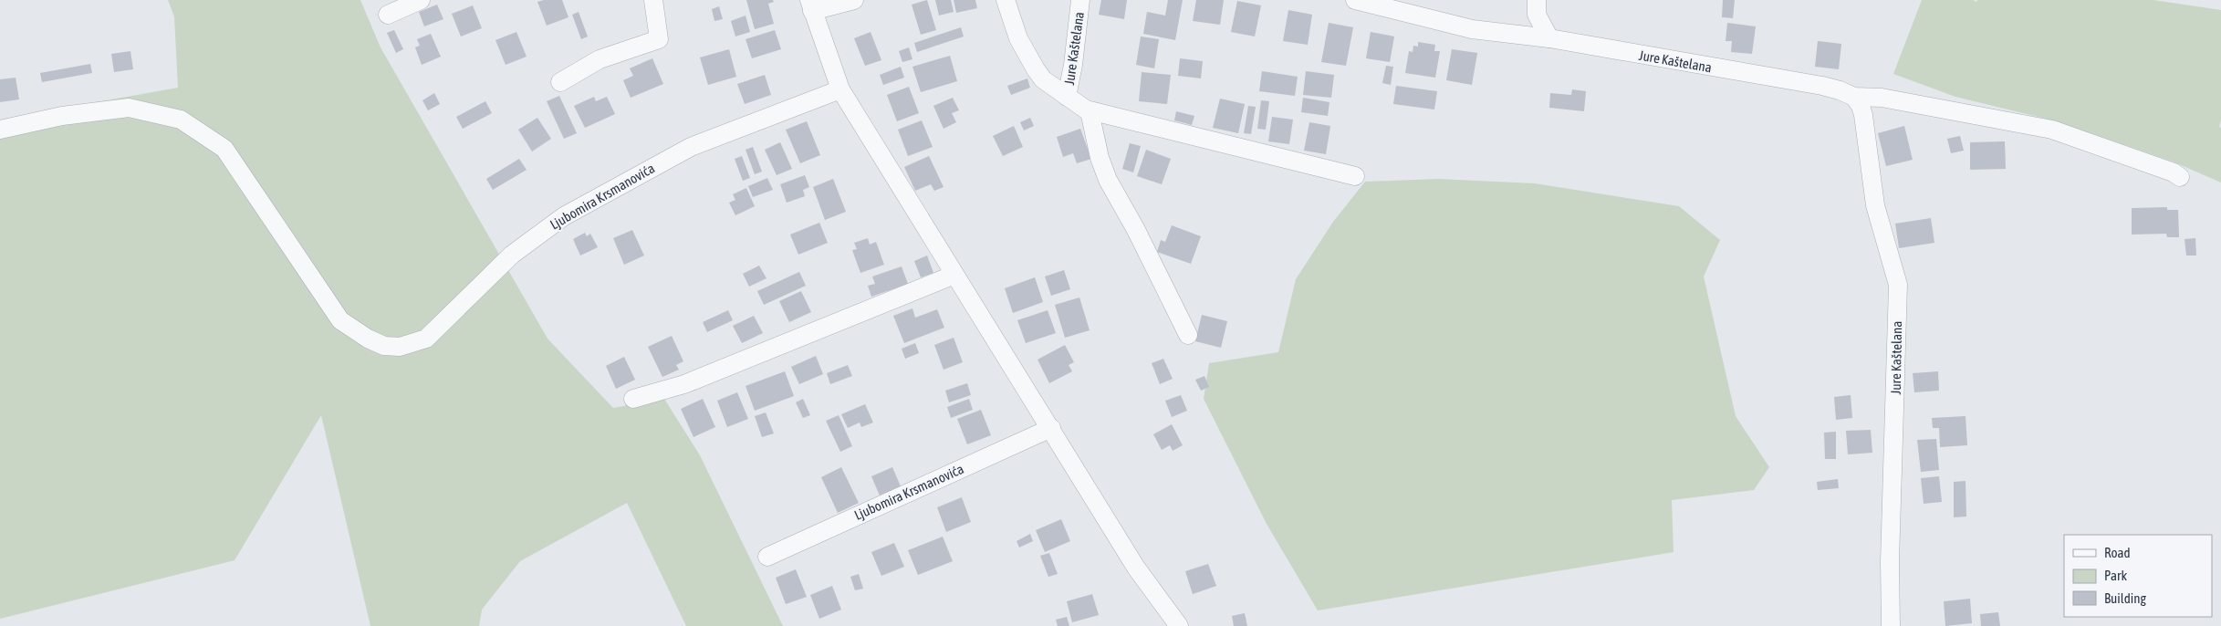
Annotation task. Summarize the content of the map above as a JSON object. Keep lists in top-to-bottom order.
{
  "streets": {
    "street": ["Jure Kaštelana", "Ljubomira Krsmanovića"]
  },
  "legend": ["Road", "Park", "Building"]
}
